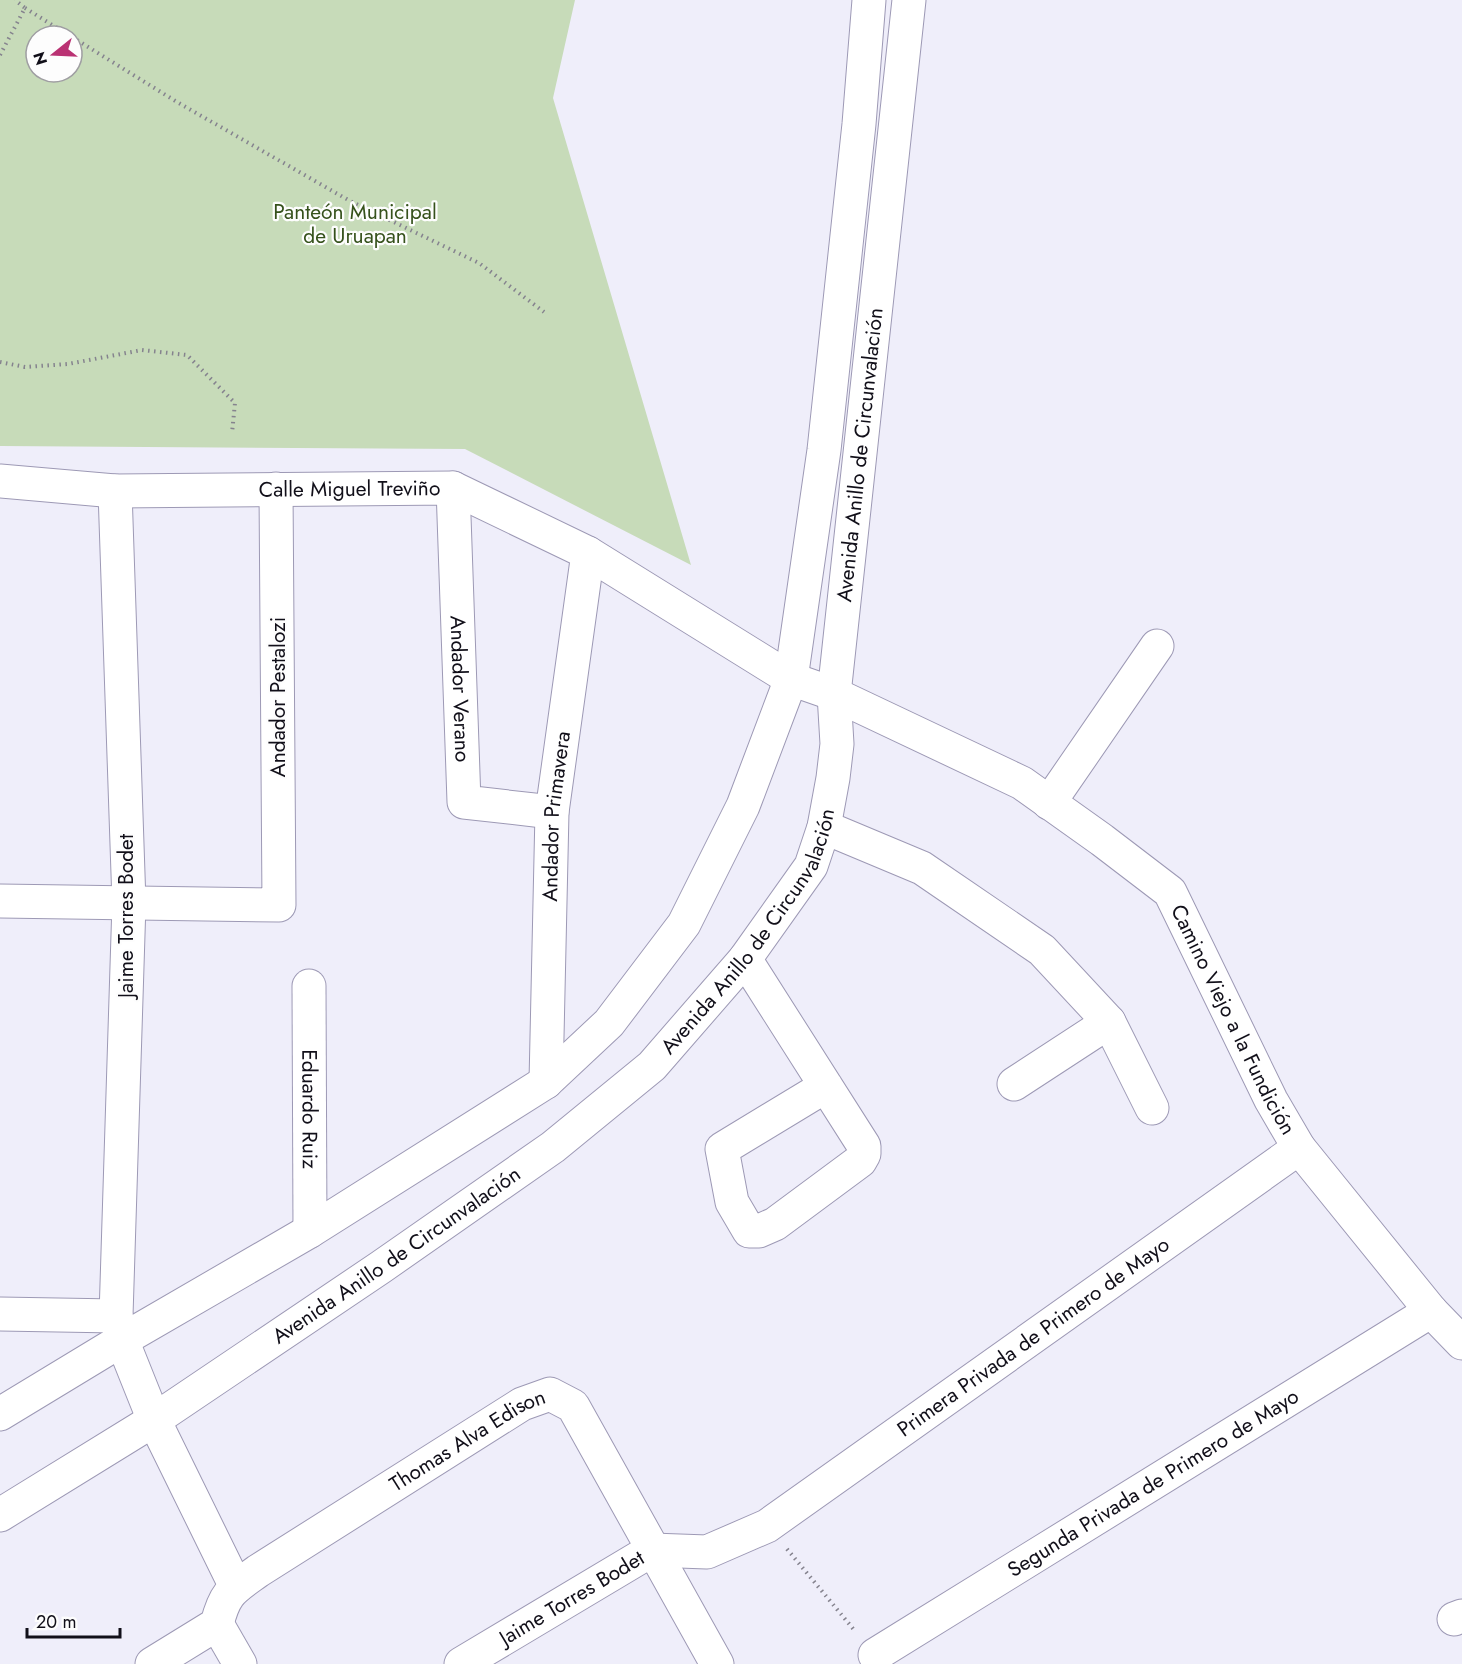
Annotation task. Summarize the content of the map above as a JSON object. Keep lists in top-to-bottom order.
{
  "streets": {
    "street": [
      "Avenida Anillo de Circunvalación",
      "Calle Miguel Treviño",
      "Andador Verano",
      "Andador Pestalozi",
      "Andador Primavera",
      "Jaime Torres Bodet",
      "Camino Viejo a la Fundición",
      "Eduardo Ruiz",
      "Primera Privada de Primero de Mayo",
      "Thomas Alva Edison",
      "Segunda Privada de Primero de Mayo"
    ]
  },
  "crossings": [
    ["Avenida Anillo de Circunvalación", "Calle Miguel Treviño"],
    ["Avenida Anillo de Circunvalación", "Andador Primavera"],
    ["Avenida Anillo de Circunvalación", "Jaime Torres Bodet"],
    ["Avenida Anillo de Circunvalación", "Camino Viejo a la Fundición"],
    ["Avenida Anillo de Circunvalación", "Eduardo Ruiz"],
    ["Calle Miguel Treviño", "Andador Verano"],
    ["Calle Miguel Treviño", "Andador Pestalozi"],
    ["Calle Miguel Treviño", "Andador Primavera"],
    ["Calle Miguel Treviño", "Jaime Torres Bodet"],
    ["Calle Miguel Treviño", "Camino Viejo a la Fundición"],
    ["Andador Verano", "Andador Primavera"],
    ["Andador Pestalozi", "Jaime Torres Bodet"],
    ["Jaime Torres Bodet", "Thomas Alva Edison"],
    ["Camino Viejo a la Fundición", "Primera Privada de Primero de Mayo"],
    ["Camino Viejo a la Fundición", "Segunda Privada de Primero de Mayo"]
  ],
  "parks": ["Panteón Municipal de Uruapan"],
  "scale_bar": "20 m",
  "north": "left"
}
